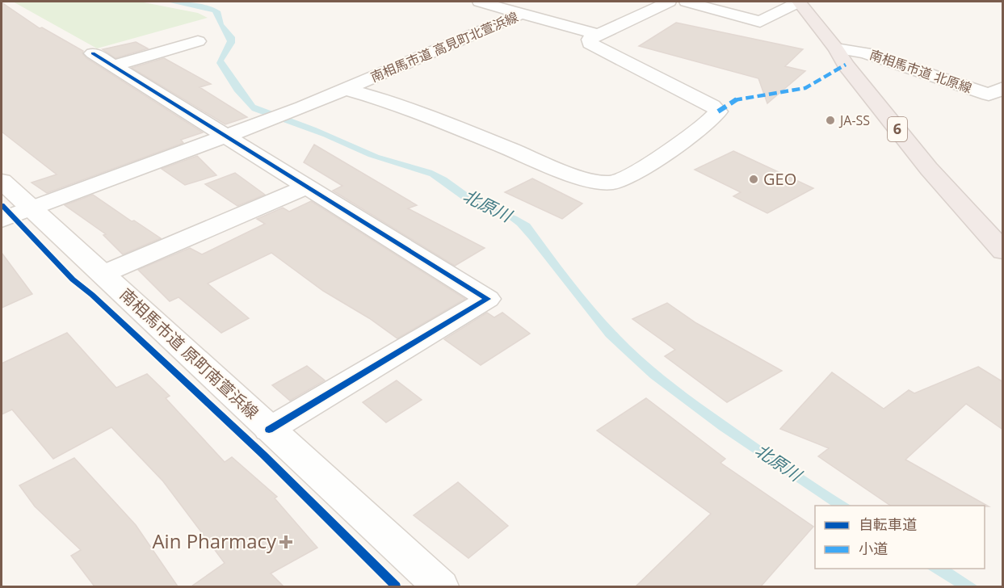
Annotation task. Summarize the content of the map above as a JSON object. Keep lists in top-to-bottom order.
{
  "streets": {
    "highway": ["6"],
    "street": ["南相馬市道 高見町北萱浜線", "南相馬市道 北原線", "南相馬市道 原町南萱浜線"]
  },
  "crossings": [
    ["南相馬市道 北原線", "6"]
  ],
  "water": ["北原川"],
  "places": {
    "other": ["JA-SS", "GEO"],
    "health": ["Ain Pharmacy"]
  },
  "legend": ["自転車道", "小道"]
}
